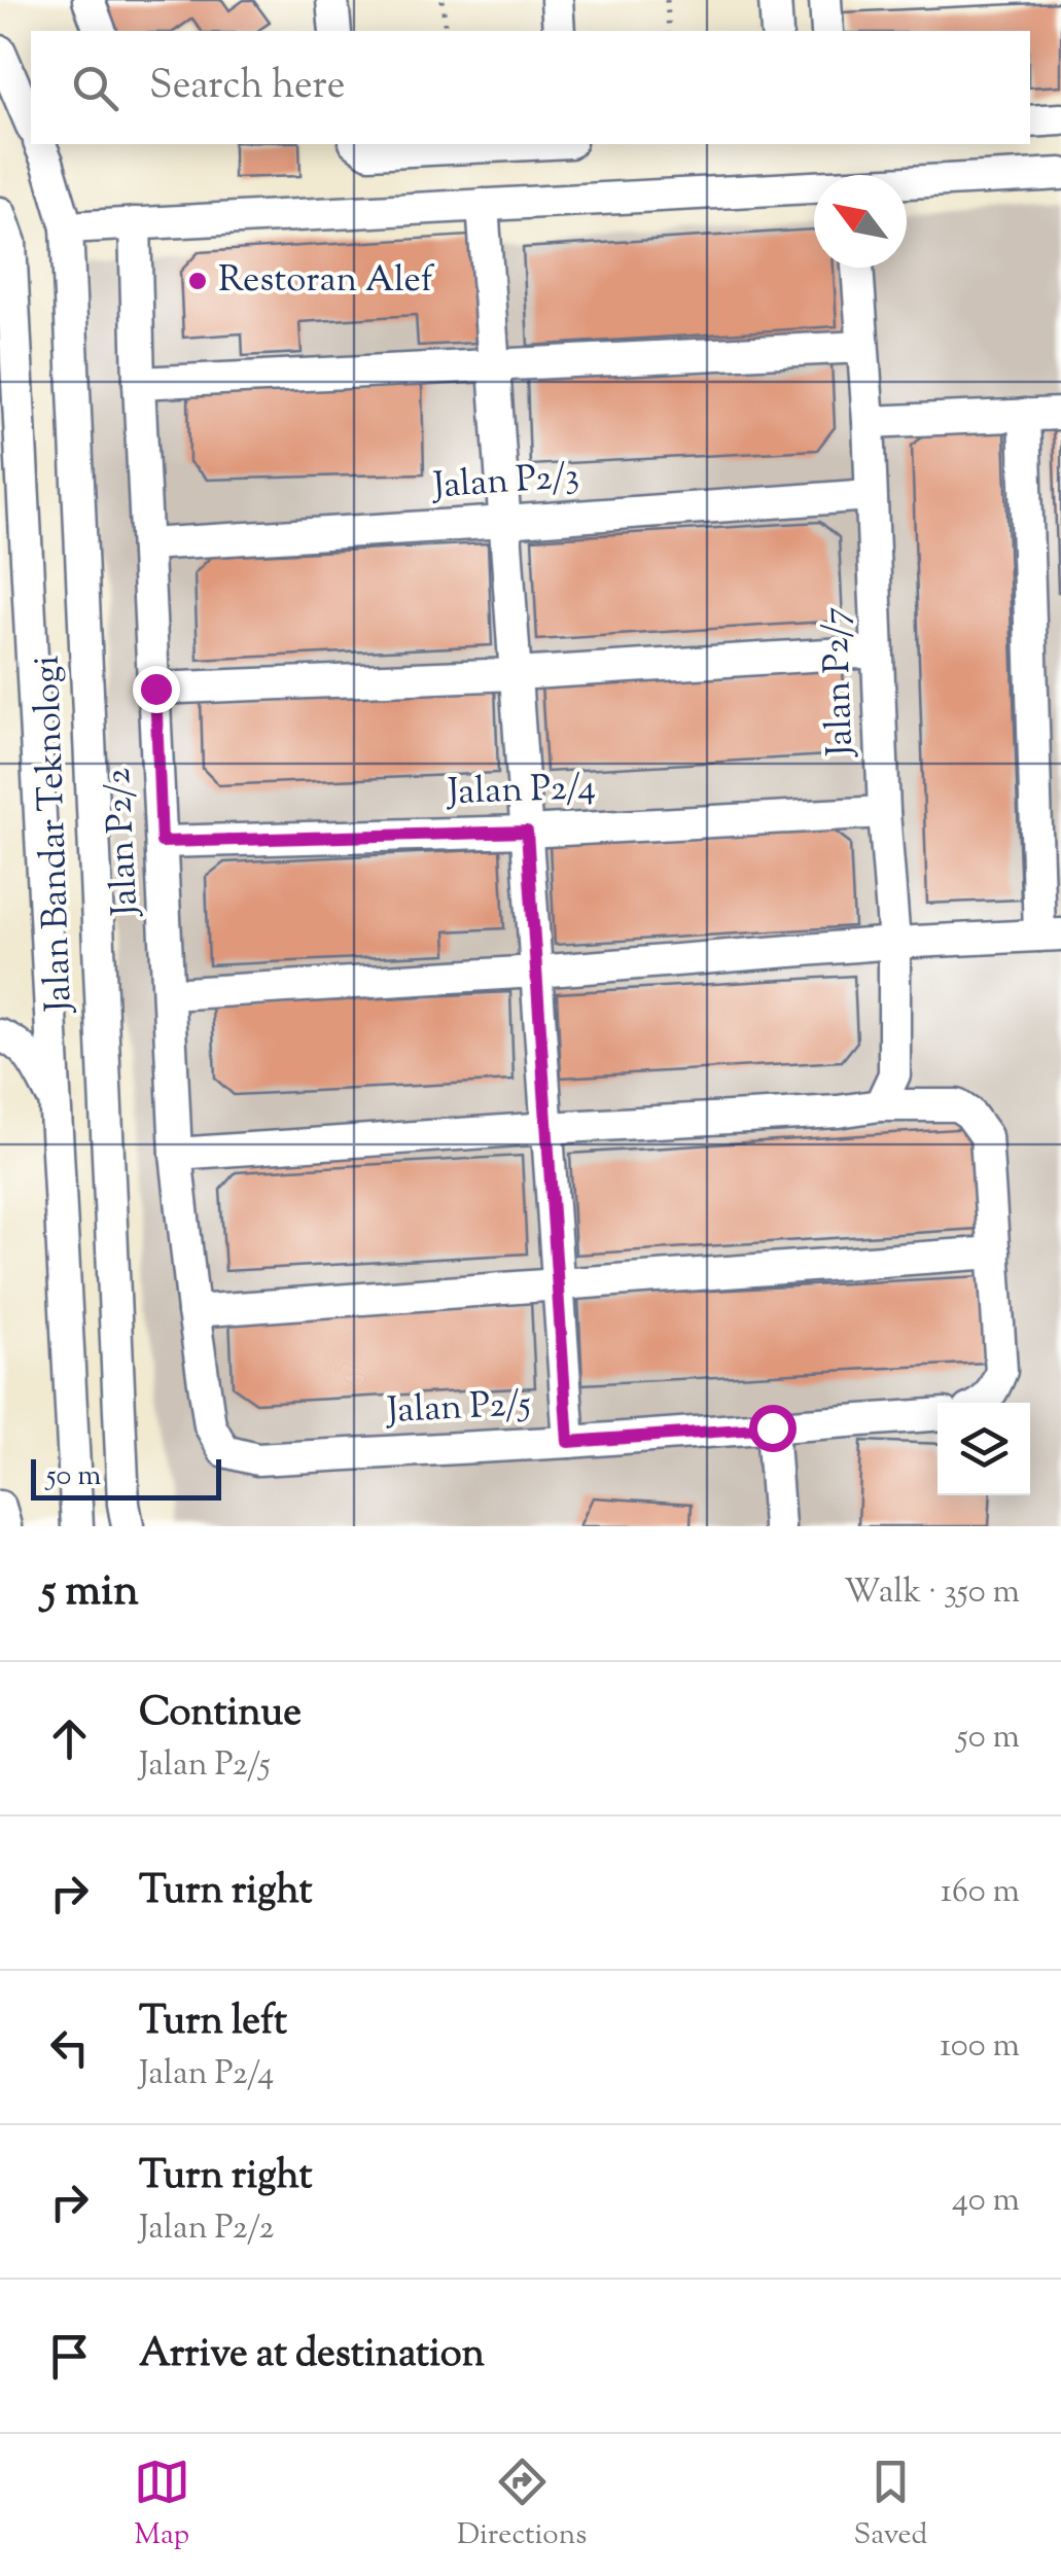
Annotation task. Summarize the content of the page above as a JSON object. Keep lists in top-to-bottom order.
{
  "streets": {
    "street": [
      "Jalan P2/3",
      "Jalan P2/7",
      "Jalan P2/4",
      "Jalan Bandar Teknologi",
      "Jalan P2/2",
      "Jalan P2/5"
    ]
  },
  "crossings": [
    ["Jalan P2/3", "Jalan P2/7"],
    ["Jalan P2/3", "Jalan P2/2"],
    ["Jalan P2/7", "Jalan P2/4"],
    ["Jalan P2/4", "Jalan P2/2"],
    ["Jalan P2/2", "Jalan P2/5"]
  ],
  "places": ["Restoran Alef"],
  "scale_bar": "50 m",
  "north": "top left",
  "page": {
    "search": "Search here",
    "scale": "50 m",
    "heading": ["5 min", "Walk · 350 m"],
    "list": [
      ["Continue", "Jalan P2/5", "50 m"],
      ["Turn right", "160 m"],
      ["Turn left", "Jalan P2/4", "100 m"],
      ["Turn right", "Jalan P2/2", "40 m"],
      "Arrive at destination"
    ],
    "nav": ["Map", "Directions", "Saved"]
  }
}
